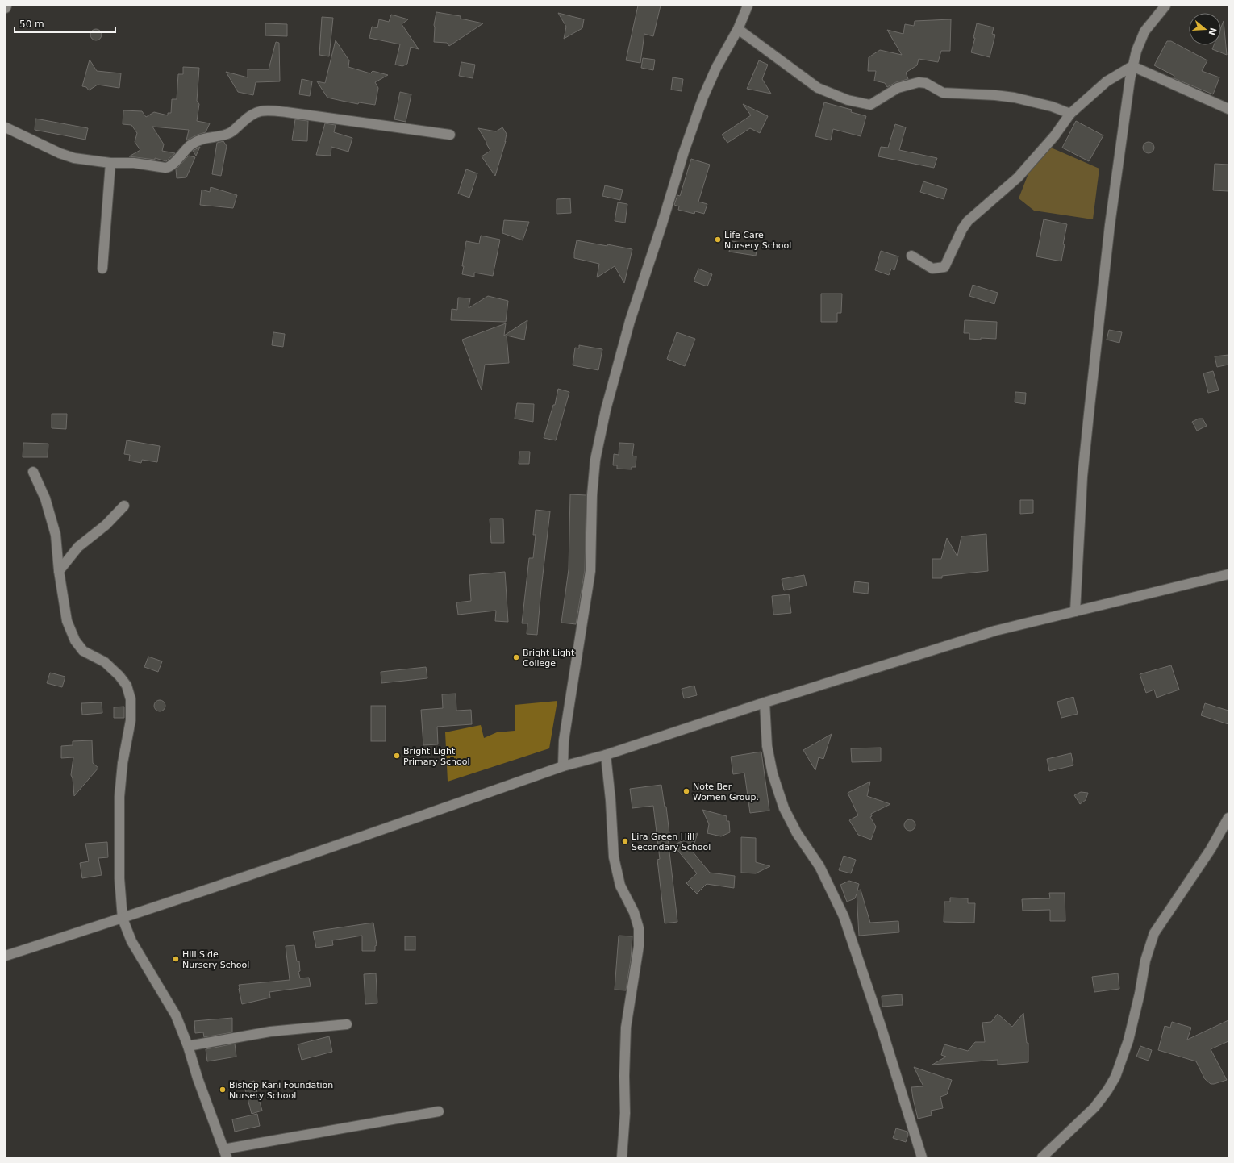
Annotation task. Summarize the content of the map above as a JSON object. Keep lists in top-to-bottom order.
{
  "places": [
    "Life Care Nursery School",
    "Bright Light College",
    "Bright Light Primary School",
    "Note Ber Women Group.",
    "Lira Green Hill Secondary School",
    "Hill Side Nursery School",
    "Bishop Kani Foundation Nursery School"
  ],
  "scale_bar": "50 m",
  "north": "right"
}
